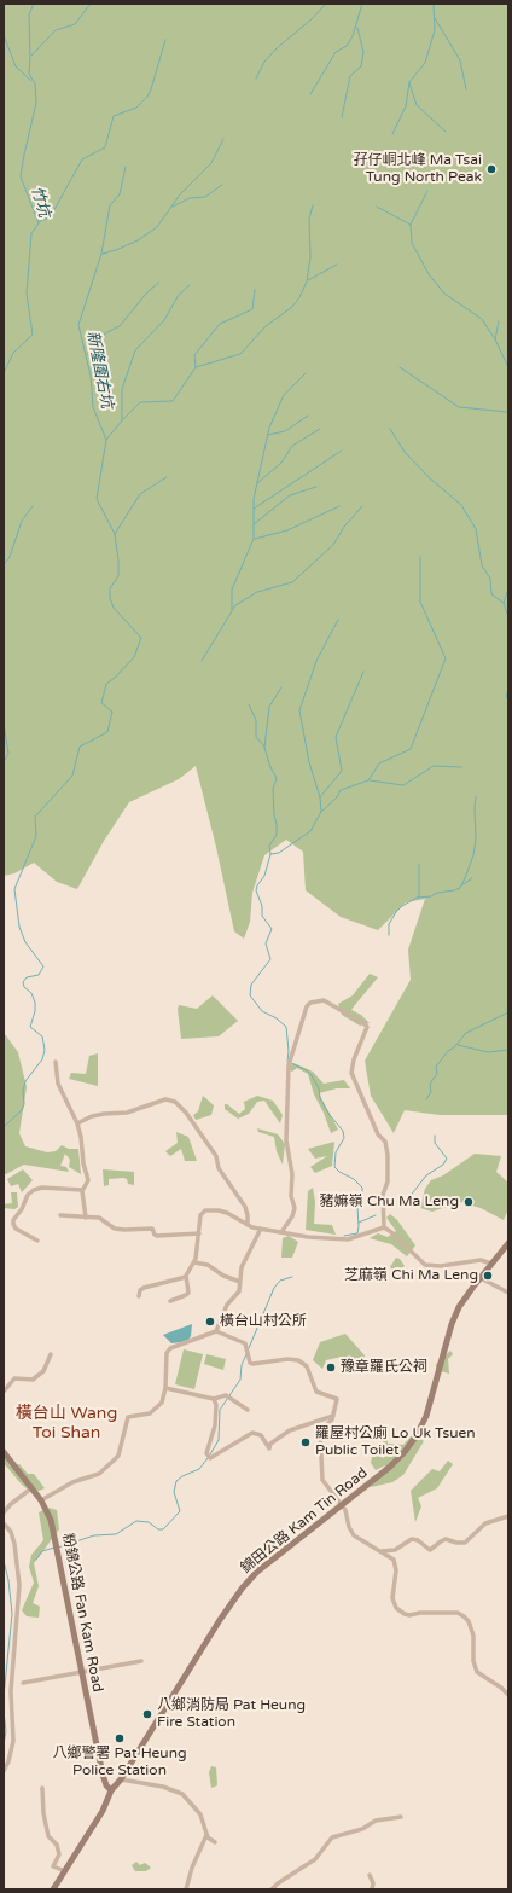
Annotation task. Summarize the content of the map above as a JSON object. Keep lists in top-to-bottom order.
{
  "streets": {
    "main road": ["錦田公路 Kam Tin Road", "粉錦公路 Fan Kam Road"]
  },
  "crossings": [
    ["錦田公路 Kam Tin Road", "粉錦公路 Fan Kam Road"]
  ],
  "districts": ["橫台山 Wang Toi Shan"],
  "water": ["竹坑", "新隆圍右坑"],
  "places": [
    "孖仔峒北峰 Ma Tsai Tung North Peak",
    "豬嫲嶺 Chu Ma Leng",
    "芝麻嶺 Chi Ma Leng",
    "橫台山村公所",
    "豫章羅氏公祠",
    "羅屋村公廁 Lo Uk Tsuen Public Toilet",
    "八鄉消防局 Pat Heung Fire Station",
    "八鄉警署 Pat Heung Police Station"
  ]
}
